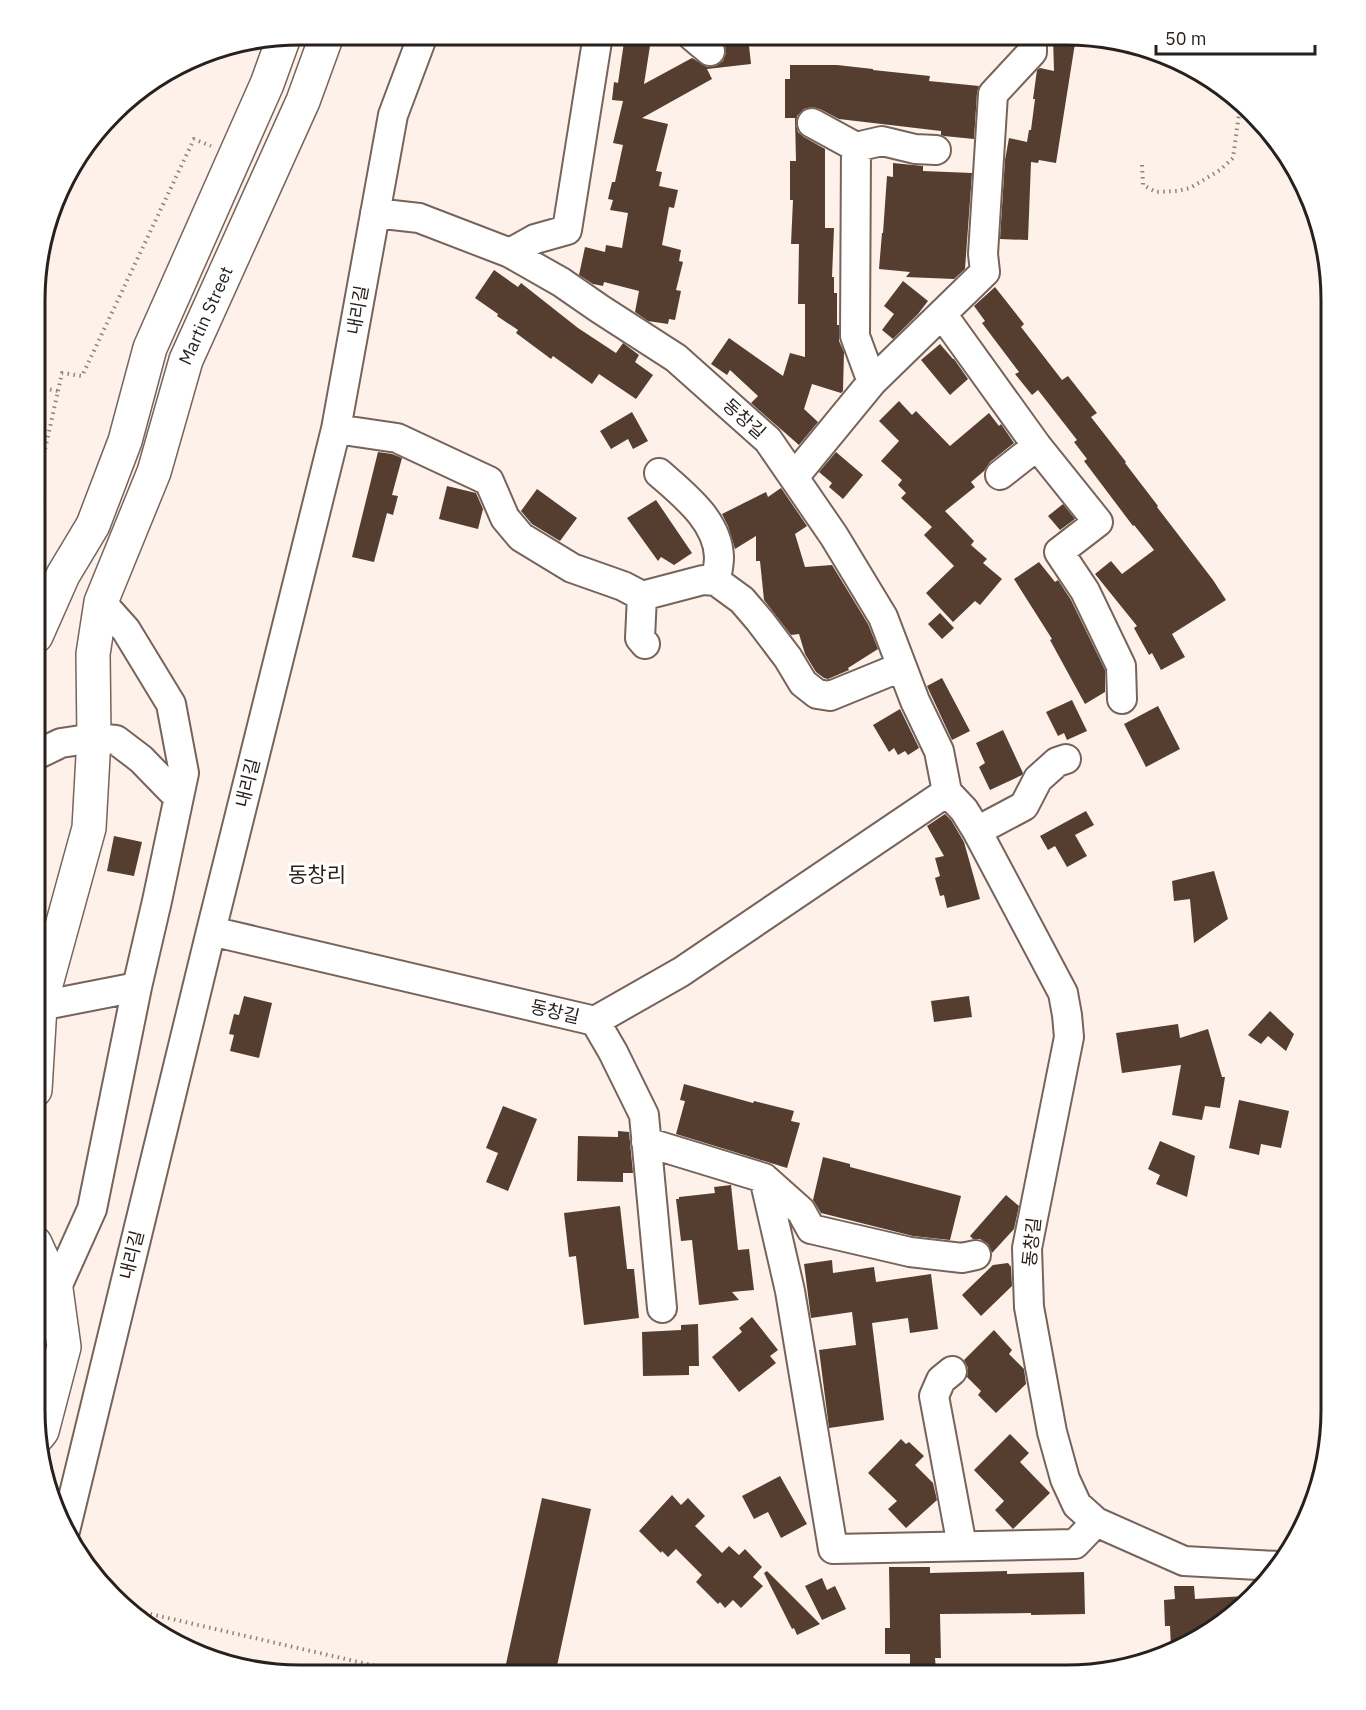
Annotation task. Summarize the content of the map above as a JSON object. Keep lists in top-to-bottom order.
{
  "streets": {
    "main road": ["Martin Street"],
    "street": ["내리길", "동창길"]
  },
  "crossings": [
    ["내리길", "동창길"]
  ],
  "districts": ["동창리"],
  "scale_bar": "50 m"
}
